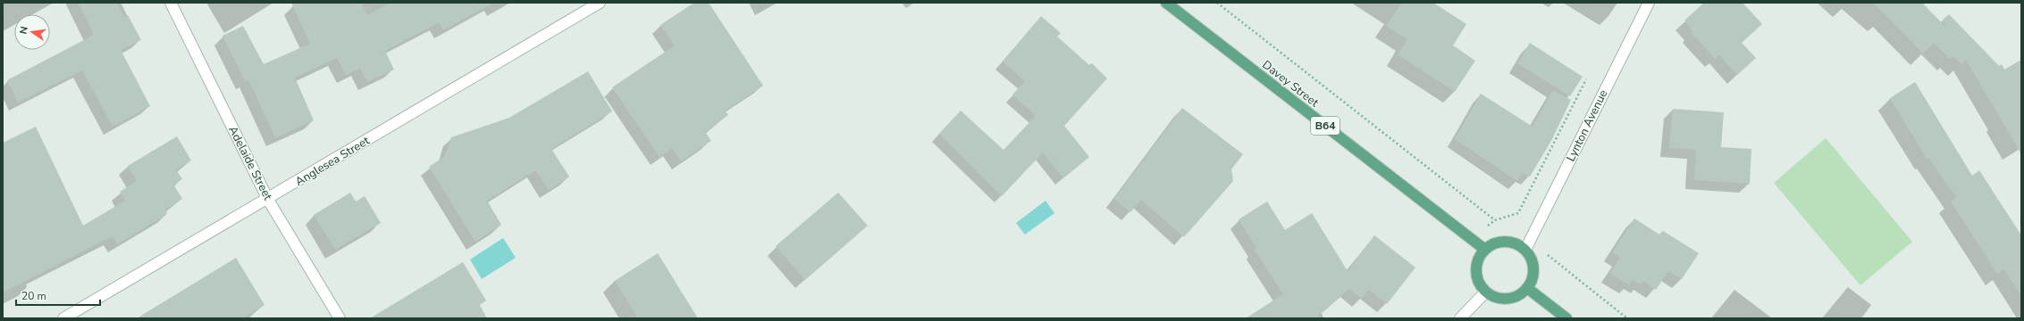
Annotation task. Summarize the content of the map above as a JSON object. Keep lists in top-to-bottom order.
{
  "streets": {
    "main road": ["Davey Street", "B64"],
    "street": ["Lynton Avenue", "Anglesea Street", "Adelaide Street"]
  },
  "crossings": [
    ["Davey Street", "Lynton Avenue"],
    ["Anglesea Street", "Adelaide Street"]
  ],
  "scale_bar": "20 m",
  "north": "left"
}
